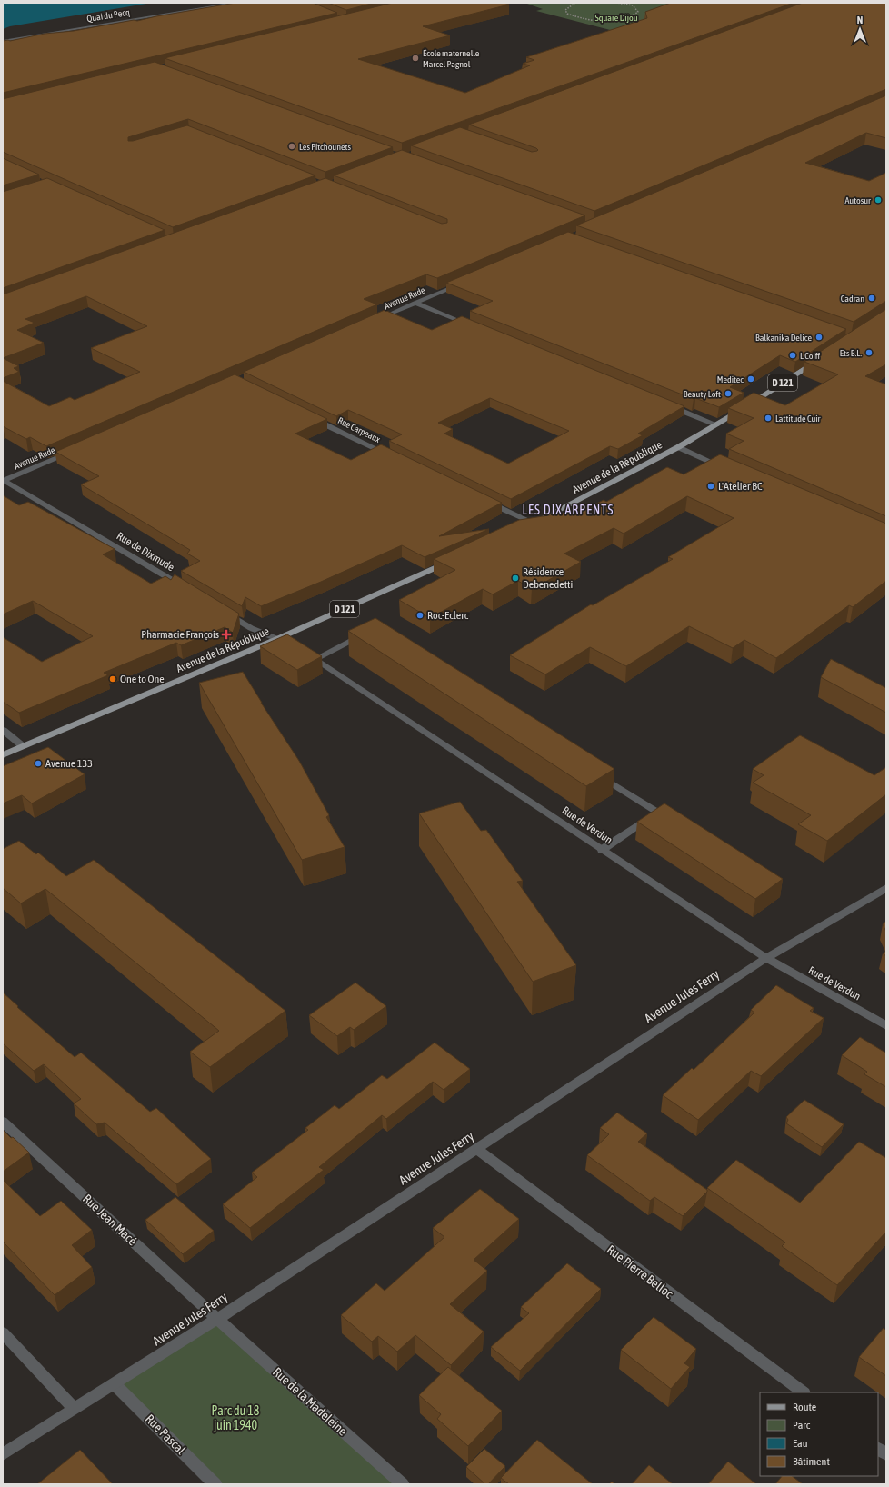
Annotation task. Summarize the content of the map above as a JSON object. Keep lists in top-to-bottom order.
{
  "streets": {
    "main road": ["D 121", "Avenue de la République"],
    "street": [
      "Quai du Pecq",
      "Avenue Rude",
      "Rue Carpeaux",
      "Rue de Dixmude",
      "Rue de Verdun",
      "Avenue Jules Ferry",
      "Rue Jean Macé",
      "Rue Pierre Belloc",
      "Rue de la Madeleine",
      "Rue Pascal"
    ]
  },
  "crossings": [
    ["Avenue Rude", "Rue de Dixmude"],
    ["Rue de Verdun", "Avenue Jules Ferry"],
    ["Avenue Jules Ferry", "Rue Jean Macé"],
    ["Avenue Jules Ferry", "Rue Pierre Belloc"],
    ["Avenue Jules Ferry", "Rue de la Madeleine"],
    ["Avenue Jules Ferry", "Rue Pascal"],
    ["Rue Jean Macé", "Rue de la Madeleine"]
  ],
  "districts": ["LES DIX ARPENTS"],
  "parks": ["Square Dijou", "Parc du 18 juin 1940"],
  "places": {
    "other": [
      "École maternelle Marcel Pagnol",
      "Les Pitchounets",
      "Autosur",
      "Cadran",
      "Balkanika Delice",
      "Ets B.L.",
      "L Coiff",
      "Meditec",
      "Beauty Loft",
      "Lattitude Cuir",
      "L'Atelier BC",
      "Résidence Debenedetti",
      "Roc-Eclerc",
      "One to One",
      "Avenue 133"
    ],
    "health": ["Pharmacie François"]
  },
  "legend": [
    "Route",
    "Parc",
    "Eau",
    "Bâtiment"
  ],
  "north": "top"
}
